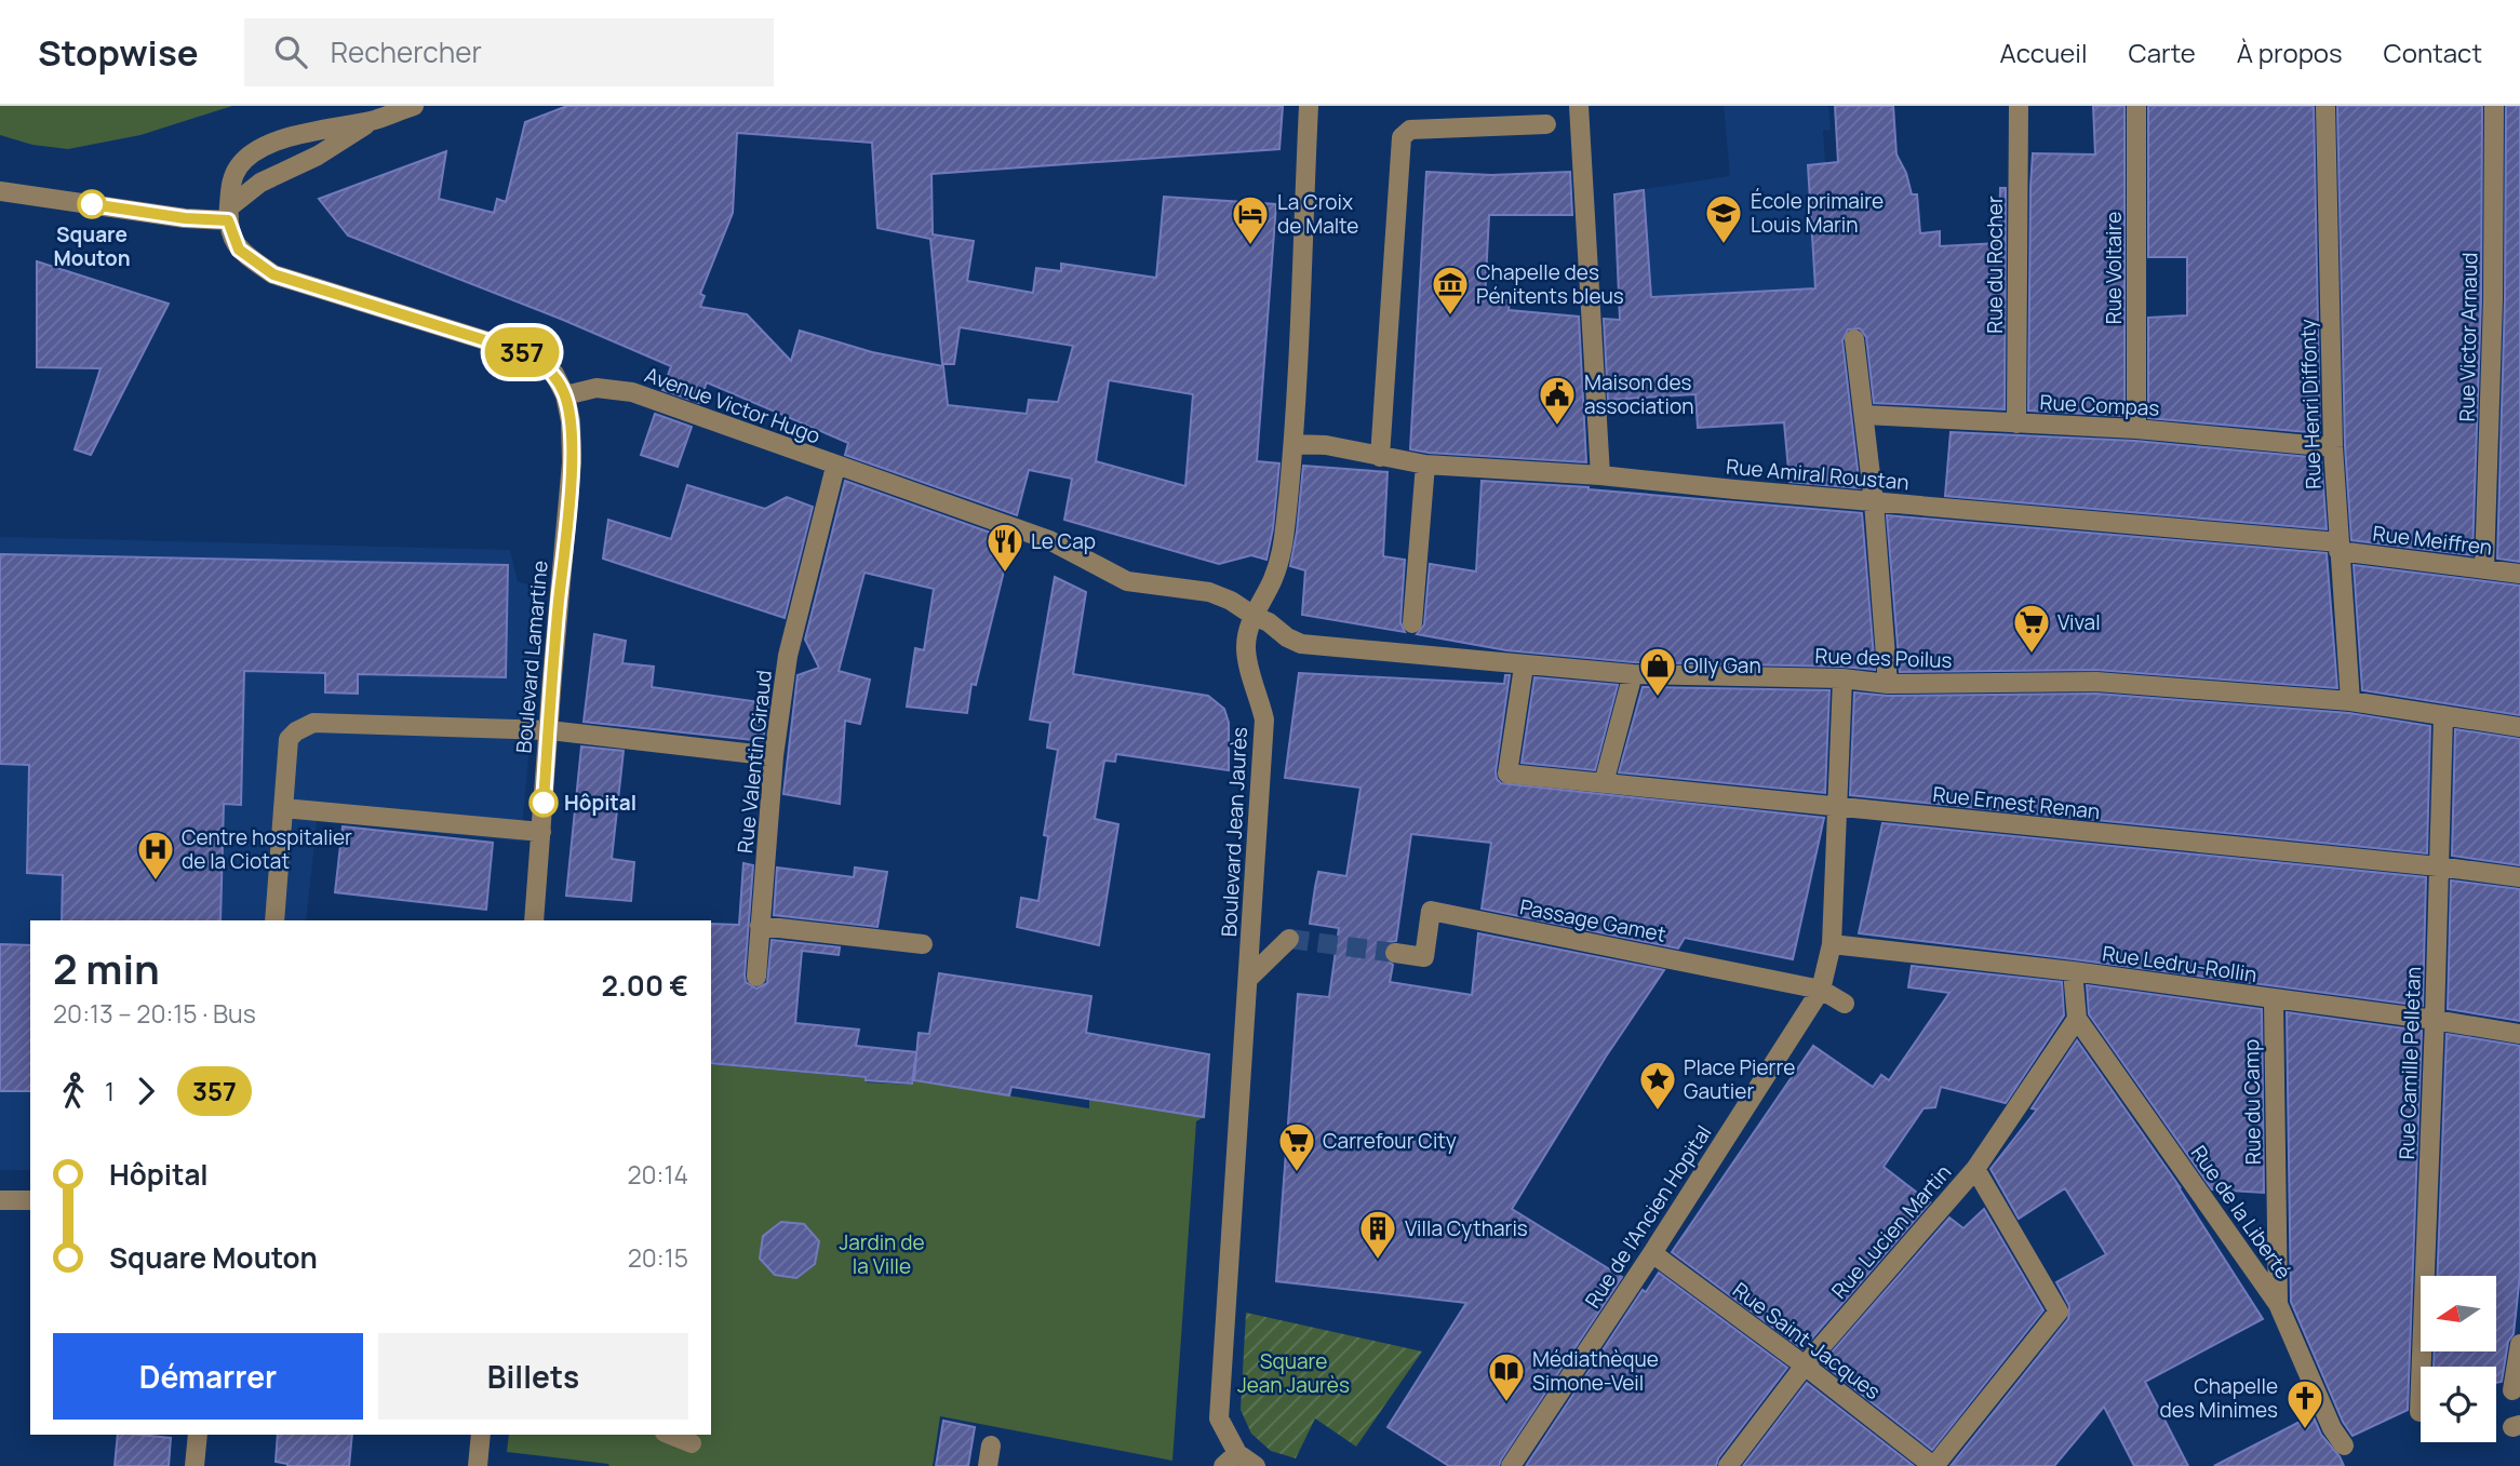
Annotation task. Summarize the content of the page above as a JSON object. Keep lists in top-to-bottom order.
{
  "streets": {
    "street": [
      "Rue du Rocher",
      "Rue Voltaire",
      "Rue Victor Arnaud",
      "Rue Henri Diffonty",
      "Avenue Victor Hugo",
      "Rue Compas",
      "Rue Amiral Roustan",
      "Rue Meiffren",
      "Boulevard Lamartine",
      "Rue des Poilus",
      "Rue Valentin Giraud",
      "Rue Ernest Renan",
      "Boulevard Jean Jaurès",
      "Passage Gamet",
      "Rue Ledru-Rollin",
      "Rue Camille Pelletan",
      "Rue du Camp",
      "Rue de la Liberté",
      "Rue de l'Ancien Hopital",
      "Rue Lucien Martin",
      "Rue Saint-Jacques"
    ]
  },
  "crossings": [
    ["Rue du Rocher", "Rue Compas"],
    ["Rue Voltaire", "Rue Compas"],
    ["Rue Victor Arnaud", "Rue Meiffren"],
    ["Rue Henri Diffonty", "Rue Compas"],
    ["Rue Henri Diffonty", "Rue Amiral Roustan"],
    ["Rue Henri Diffonty", "Rue Meiffren"],
    ["Rue Henri Diffonty", "Rue des Poilus"],
    ["Avenue Victor Hugo", "Boulevard Lamartine"],
    ["Avenue Victor Hugo", "Rue des Poilus"],
    ["Avenue Victor Hugo", "Rue Valentin Giraud"],
    ["Avenue Victor Hugo", "Boulevard Jean Jaurès"],
    ["Rue Amiral Roustan", "Rue Meiffren"],
    ["Rue Amiral Roustan", "Boulevard Jean Jaurès"],
    ["Rue des Poilus", "Rue Ernest Renan"],
    ["Rue des Poilus", "Boulevard Jean Jaurès"],
    ["Rue des Poilus", "Rue Camille Pelletan"],
    ["Rue des Poilus", "Rue de l'Ancien Hopital"],
    ["Rue Ernest Renan", "Rue Camille Pelletan"],
    ["Rue Ernest Renan", "Rue de l'Ancien Hopital"],
    ["Passage Gamet", "Rue de l'Ancien Hopital"],
    ["Rue Ledru-Rollin", "Rue Camille Pelletan"],
    ["Rue Ledru-Rollin", "Rue du Camp"],
    ["Rue Ledru-Rollin", "Rue de l'Ancien Hopital"],
    ["Rue du Camp", "Rue de la Liberté"],
    ["Rue de la Liberté", "Rue Lucien Martin"],
    ["Rue de l'Ancien Hopital", "Rue Saint-Jacques"],
    ["Rue Lucien Martin", "Rue Saint-Jacques"]
  ],
  "parks": ["Jardin de la Ville", "Square Jean Jaurès"],
  "places": {
    "other": ["Square Mouton", "Hôpital"],
    "school or university": ["École primaire Louis Marin"],
    "hotel": ["La Croix de Malte"],
    "museum": ["Chapelle des Pénitents bleus"],
    "public building": ["Maison des association"],
    "restaurant": ["Le Cap"],
    "supermarket": ["Vival", "Carrefour City"],
    "shop": ["Olly Gan"],
    "hospital": ["Centre hospitalier de la Ciotat"],
    "place": ["Place Pierre Gautier"],
    "building": ["Villa Cytharis"],
    "library": ["Médiathèque Simone-Veil"],
    "church": ["Chapelle des Minimes"]
  },
  "lines": ["bus line 357"],
  "north": "left",
  "page": {
    "header": "Stopwise",
    "search": "Rechercher",
    "nav": [
      "Accueil",
      "Carte",
      "À propos",
      "Contact"
    ],
    "on_map": "357",
    "heading": ["2 min", "20:13 – 20:15 · Bus", "2.00 €"],
    "legs": ["1", "357"],
    "list": [
      {
        "name": "Hôpital",
        "value": "20:14"
      },
      {
        "name": "Square Mouton",
        "value": "20:15"
      }
    ],
    "buttons": ["Démarrer", "Billets"]
  }
}
